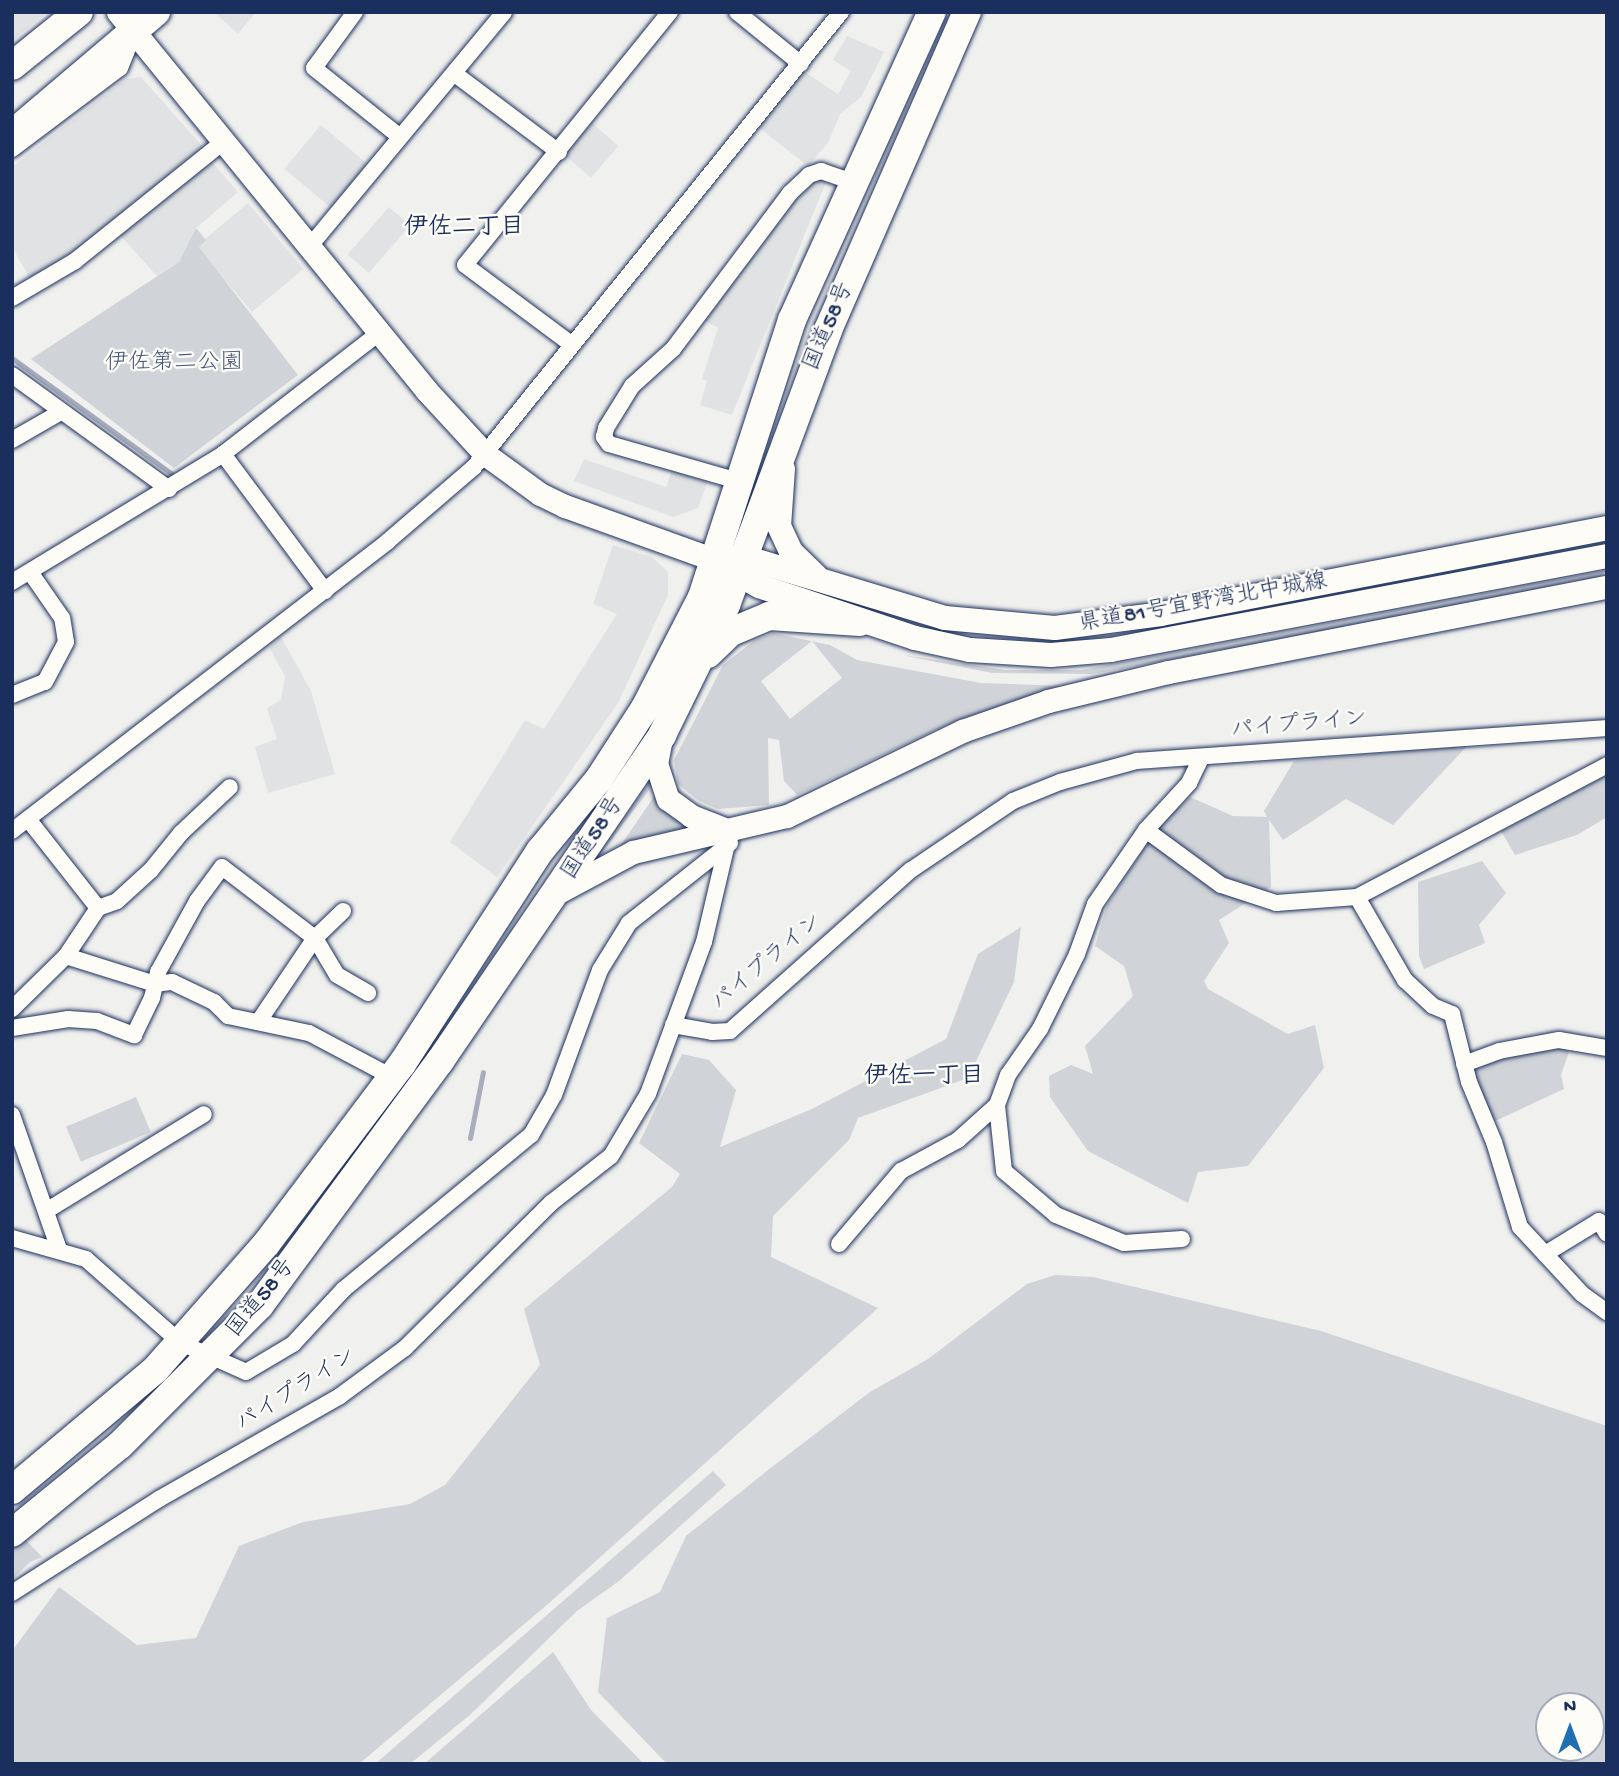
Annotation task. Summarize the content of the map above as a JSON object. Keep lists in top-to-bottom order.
{
  "streets": {
    "highway": ["国道58号"],
    "main road": ["県道81号宜野湾北中城線"],
    "street": ["パイプライン"]
  },
  "crossings": [
    ["国道58号", "県道81号宜野湾北中城線"]
  ],
  "districts": ["伊佐二丁目", "伊佐一丁目"],
  "parks": ["伊佐第二公園"],
  "north": "top"
}
